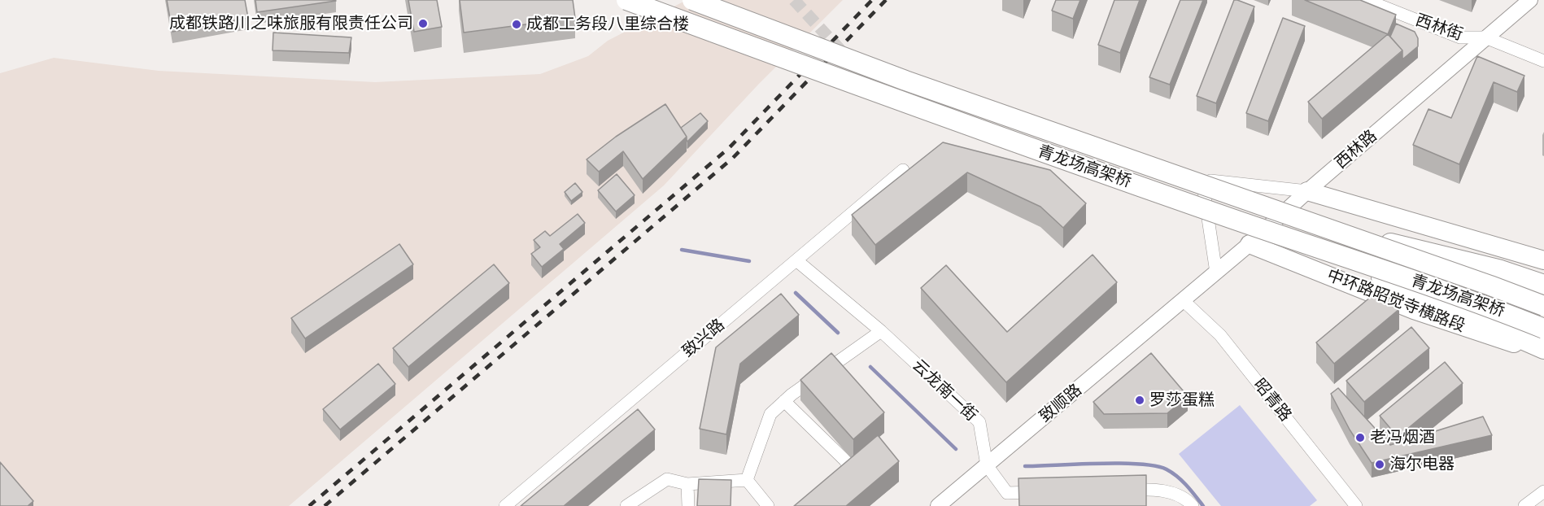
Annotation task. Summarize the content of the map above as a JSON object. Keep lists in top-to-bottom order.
{
  "streets": {
    "highway": ["青龙场高架桥"],
    "main road": ["中环路昭觉寺横路段"],
    "street": [
      "西林街",
      "西林路",
      "致兴路",
      "云龙南一街",
      "昭青路",
      "致顺路"
    ]
  },
  "crossings": [
    ["西林街", "西林路"],
    ["西林路", "中环路昭觉寺横路段"],
    ["西林路", "昭青路"],
    ["西林路", "致顺路"],
    ["致兴路", "云龙南一街"],
    ["云龙南一街", "致顺路"],
    ["昭青路", "致顺路"]
  ],
  "places": [
    "成都铁路川之味旅服有限责任公司",
    "成都工务段八里综合楼",
    "罗莎蛋糕",
    "老冯烟酒",
    "海尔电器"
  ]
}
